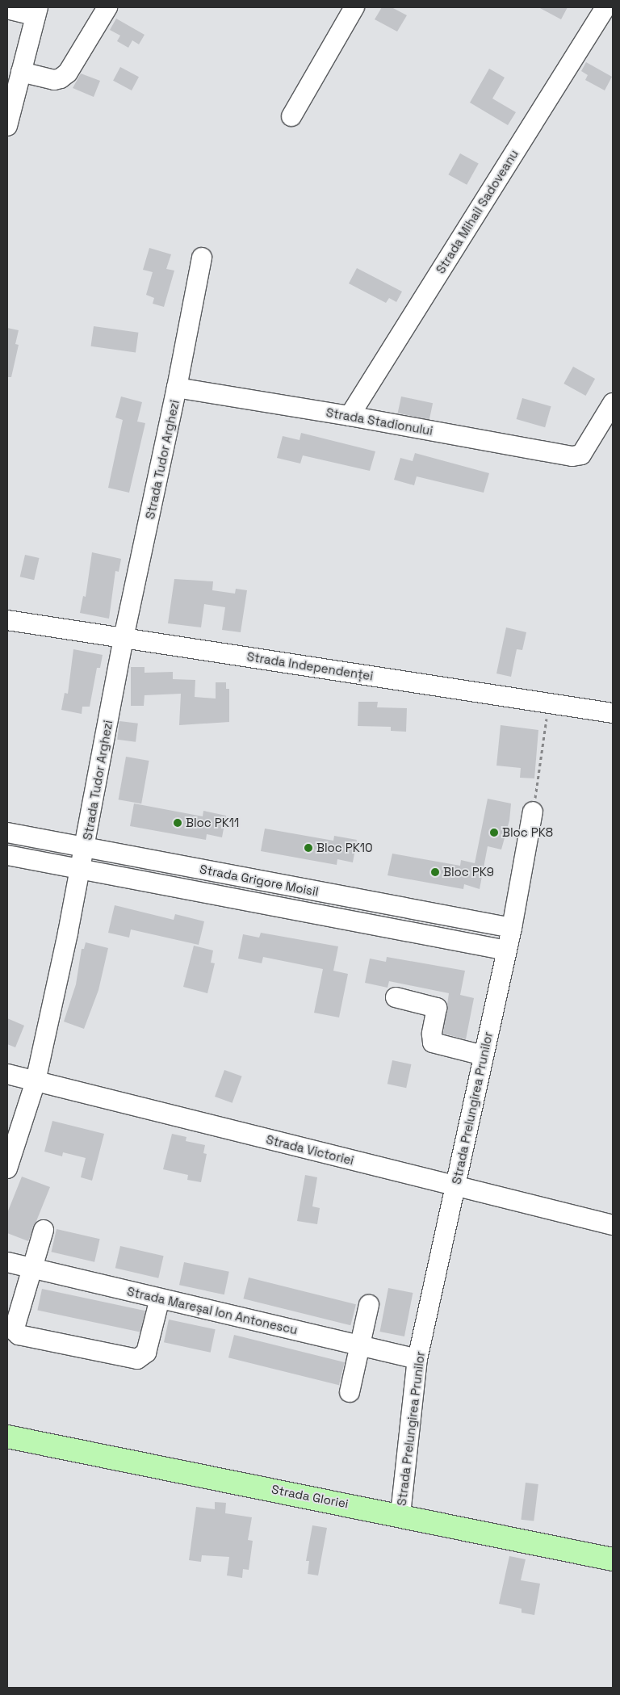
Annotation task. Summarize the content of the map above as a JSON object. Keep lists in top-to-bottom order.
{
  "streets": {
    "main road": ["Strada Gloriei"],
    "street": [
      "Strada Mihail Sadoveanu",
      "Strada Stadionului",
      "Strada Tudor Arghezi",
      "Strada Independenței",
      "Strada Grigore Moisil",
      "Strada Prelungirea Prunilor",
      "Strada Victoriei",
      "Strada Mareșal Ion Antonescu"
    ]
  },
  "crossings": [
    ["Strada Mihail Sadoveanu", "Strada Stadionului"],
    ["Strada Stadionului", "Strada Tudor Arghezi"],
    ["Strada Tudor Arghezi", "Strada Independenței"],
    ["Strada Tudor Arghezi", "Strada Grigore Moisil"],
    ["Strada Tudor Arghezi", "Strada Victoriei"],
    ["Strada Grigore Moisil", "Strada Prelungirea Prunilor"],
    ["Strada Prelungirea Prunilor", "Strada Victoriei"],
    ["Strada Prelungirea Prunilor", "Strada Mareșal Ion Antonescu"],
    ["Strada Prelungirea Prunilor", "Strada Gloriei"]
  ],
  "places": [
    "Bloc PK11",
    "Bloc PK8",
    "Bloc PK10",
    "Bloc PK9"
  ]
}
